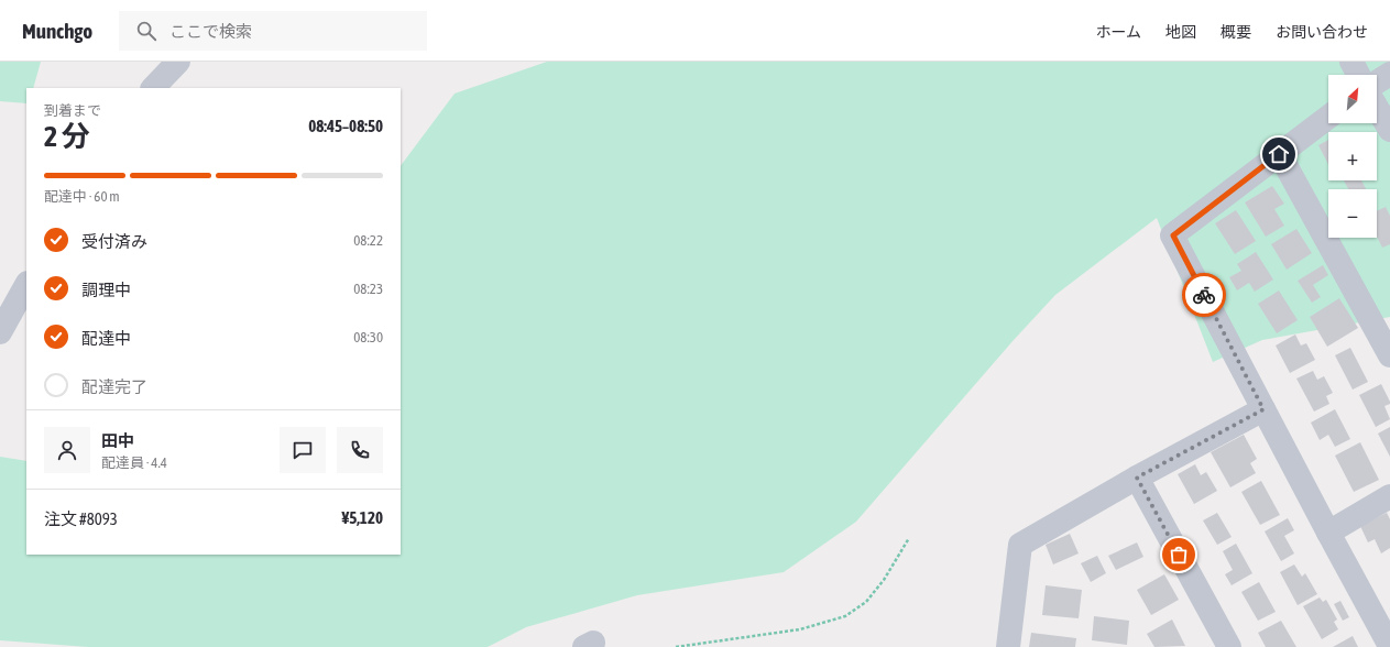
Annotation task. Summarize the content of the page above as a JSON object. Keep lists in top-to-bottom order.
{
  "north": "top right",
  "page": {
    "header": "Munchgo",
    "search": "ここで検索",
    "nav": [
      "ホーム",
      "地図",
      "概要",
      "お問い合わせ"
    ],
    "map_buttons": ["+", "−"],
    "heading": ["2 分", "到着まで", "08:45–08:50"],
    "panel": [
      "田中",
      "配達員 · 4.4",
      "注文 #8093",
      "¥5,120"
    ],
    "bar": "配達中 · 60 m",
    "list": [
      ["受付済み", "08:22"],
      ["調理中", "08:23"],
      ["配達中", "08:30"],
      "配達完了"
    ]
  }
}
